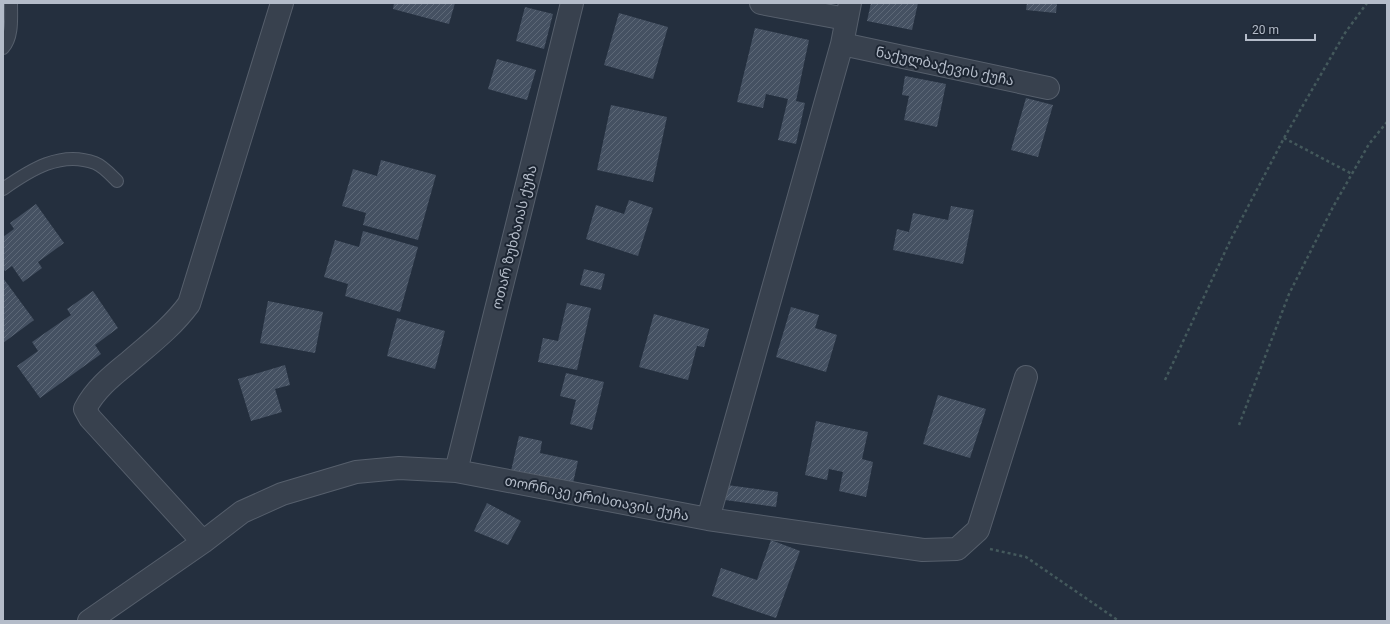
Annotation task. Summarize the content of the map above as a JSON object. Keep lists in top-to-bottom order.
{
  "streets": {
    "street": ["ნაქულბაქევის ქუჩა", "ოთარ ზუხბაიას ქუჩა", "თორნიკე ერისთავის ქუჩა"]
  },
  "crossings": [
    ["ოთარ ზუხბაიას ქუჩა", "თორნიკე ერისთავის ქუჩა"]
  ],
  "scale_bar": "20 m"
}
